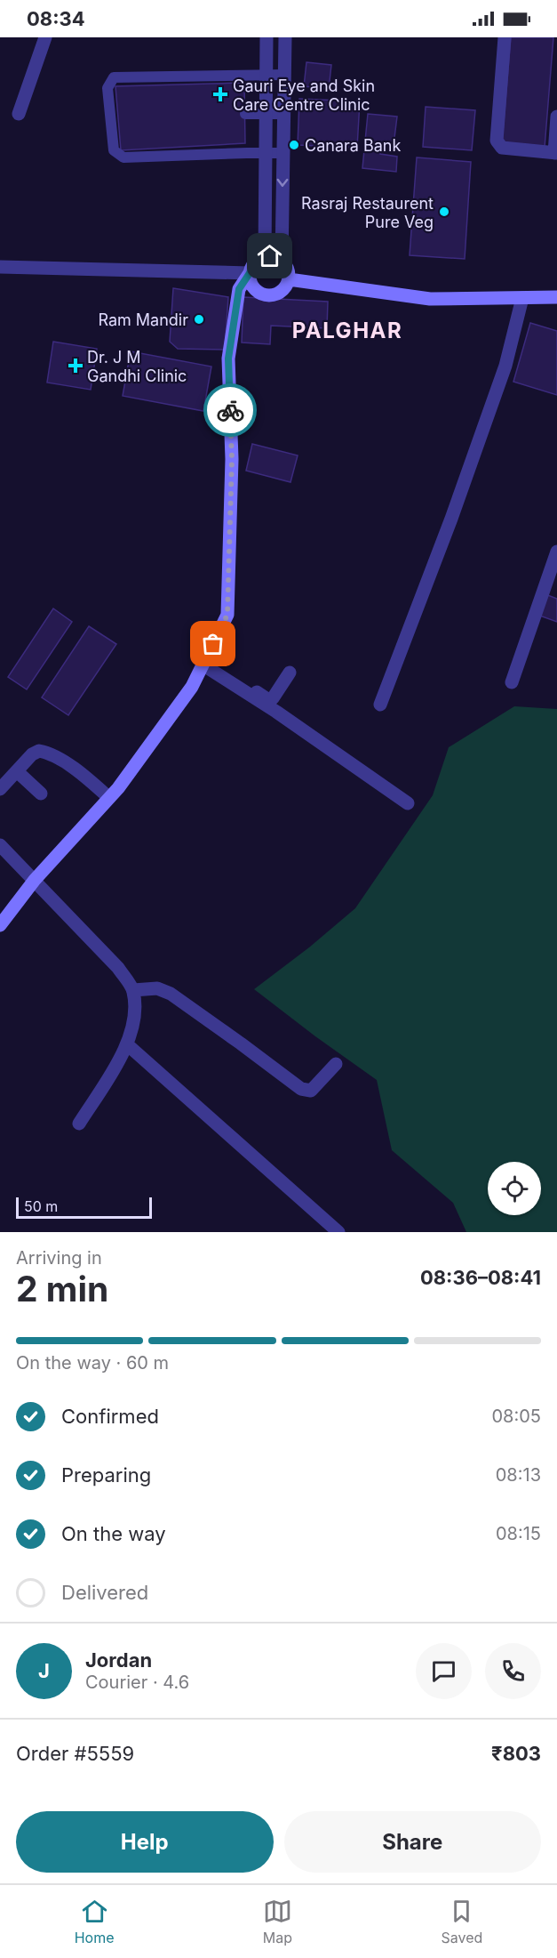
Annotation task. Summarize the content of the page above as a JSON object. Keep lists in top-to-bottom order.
{
  "districts": ["PALGHAR"],
  "places": {
    "health": ["Gauri Eye and Skin Care Centre Clinic", "Dr. J M Gandhi Clinic"],
    "other": ["Canara Bank", "Rasraj Restaurent Pure Veg", "Ram Mandir"]
  },
  "scale_bar": "50 m",
  "page": {
    "status": "08:34",
    "scale": "50 m",
    "heading": ["2 min", "Arriving in", "08:36–08:41"],
    "panel": [
      "Jordan",
      "Courier · 4.6",
      "Order #5559",
      "₹803"
    ],
    "bar": "On the way · 60 m",
    "list": [
      ["Confirmed", "08:05"],
      ["Preparing", "08:13"],
      ["On the way", "08:15"],
      "Delivered"
    ],
    "round": "J",
    "buttons": ["Help", "Share"],
    "tabs": ["Home", "Map", "Saved"]
  }
}
